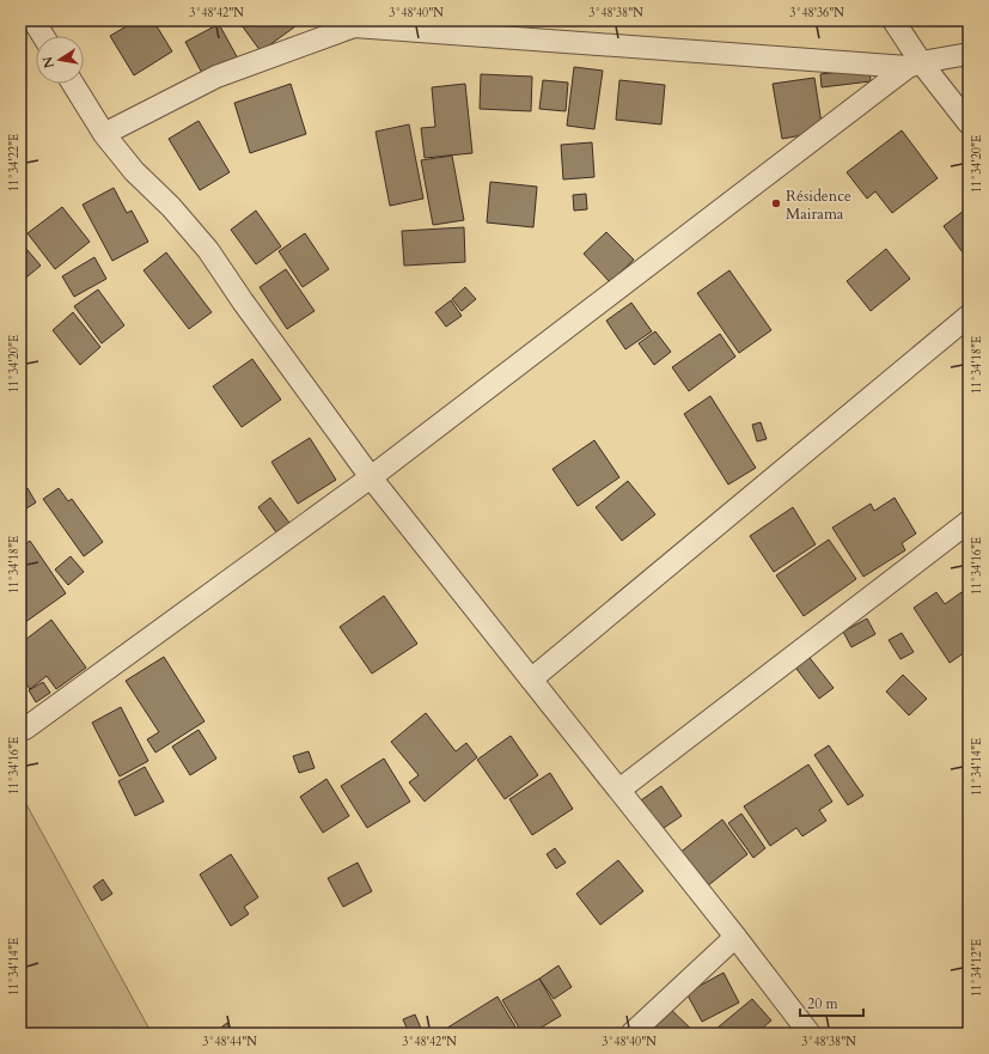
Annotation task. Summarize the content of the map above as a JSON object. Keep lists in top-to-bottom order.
{
  "places": ["Résidence Mairama"],
  "scale_bar": "20 m",
  "north": "left",
  "coordinates": [
    "3°48'42\"N",
    "3°48'40\"N",
    "3°48'38\"N",
    "3°48'36\"N",
    "11°34'22\"E",
    "11°34'20\"E",
    "11°34'18\"E",
    "11°34'16\"E",
    "11°34'14\"E",
    "11°34'12\"E",
    "3°48'44\"N"
  ]
}
